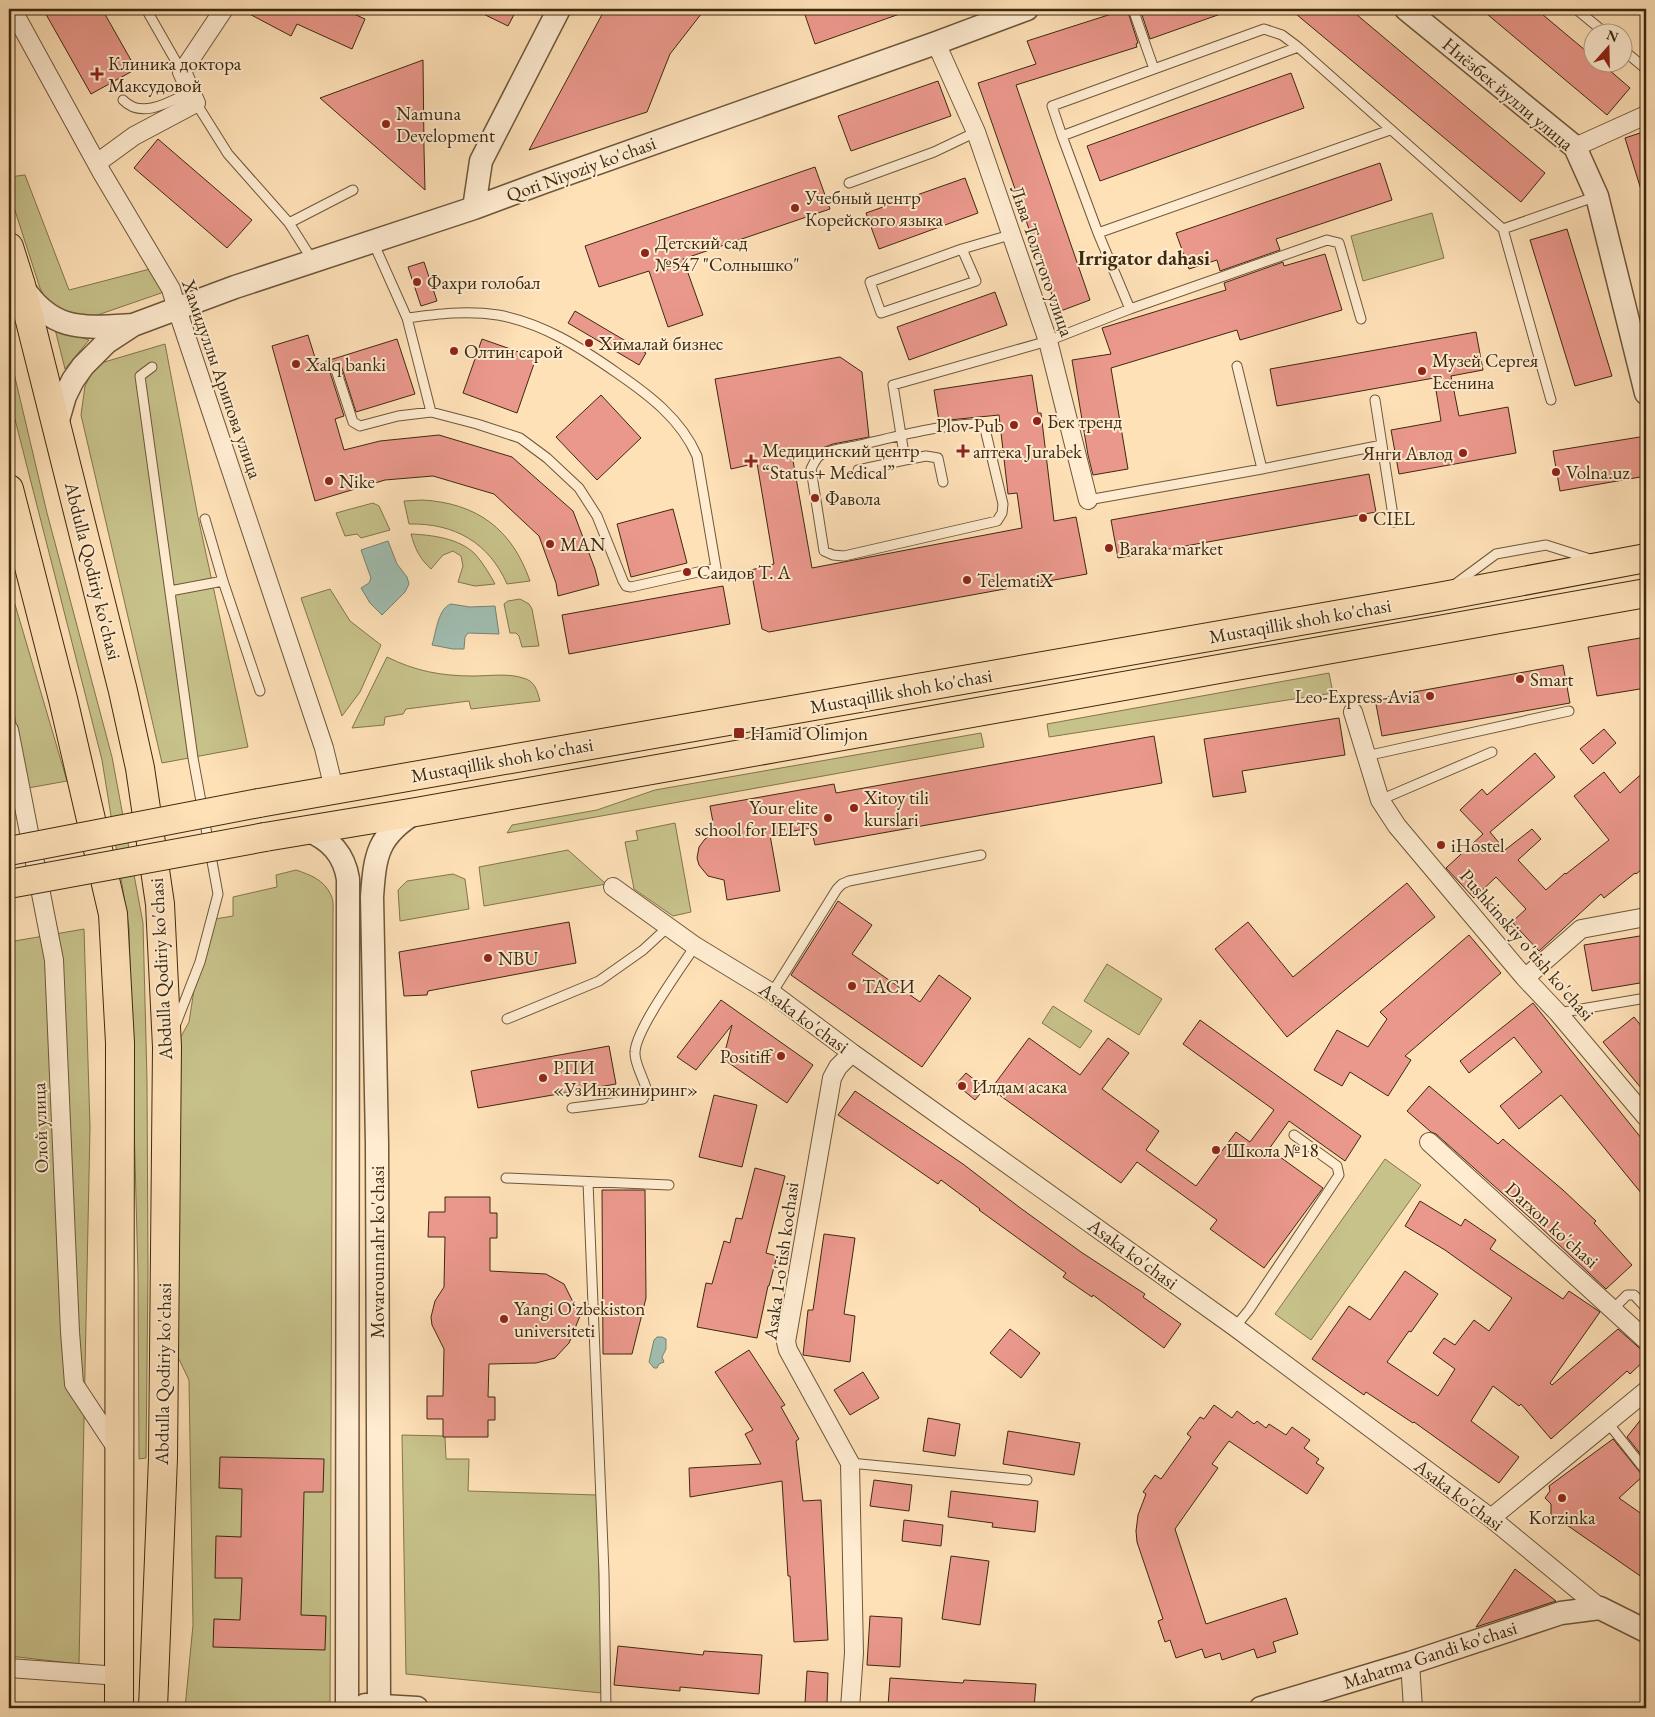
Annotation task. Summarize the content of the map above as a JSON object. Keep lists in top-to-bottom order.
{
  "streets": {
    "main road": ["Abdulla Qodiriy ko'chasi", "Mustaqillik shoh ko'chasi"],
    "street": [
      "Ниёзбек йулли улица",
      "Qori Niyoziy ko'chasi",
      "Льва Толстого улица",
      "Хамидуллы Арипова улица",
      "Pushkinskiy o'tish ko'chasi",
      "Asaka ko'chasi",
      "Олой улица",
      "Darxon ko'chasi",
      "Movarounnahr ko'chasi",
      "Asaka 1-o'tish kochasi",
      "Mahatma Gandi ko'chasi"
    ]
  },
  "crossings": [
    ["Qori Niyoziy ko'chasi", "Льва Толстого улица"],
    ["Qori Niyoziy ko'chasi", "Хамидуллы Арипова улица"],
    ["Qori Niyoziy ko'chasi", "Abdulla Qodiriy ko'chasi"],
    ["Хамидуллы Арипова улица", "Mustaqillik shoh ko'chasi"],
    ["Mustaqillik shoh ko'chasi", "Movarounnahr ko'chasi"],
    ["Asaka ko'chasi", "Asaka 1-o'tish kochasi"],
    ["Asaka ko'chasi", "Mahatma Gandi ko'chasi"]
  ],
  "districts": ["Irrigator dahasi"],
  "places": {
    "health": ["Клиника доктора Максудовой", "аптека Jurabek", "Медицинский центр “Status+ Medical”"],
    "other": [
      "Namuna Development",
      "Учебный центр Корейского языка",
      "Детский сад №547 \"Солнышко\"",
      "Фахри голобал",
      "Хималай бизнес",
      "Олтин сарой",
      "Xalq banki",
      "Музей Сергея Есенина",
      "Бек тренд",
      "Plov-Pub",
      "Янги Авлод",
      "Volna.uz",
      "Nike",
      "Фавола",
      "CIEL",
      "MAN",
      "Baraka market",
      "Саидов Т. А",
      "TelematiX",
      "Smart",
      "Leo-Express-Avia",
      "Xitoy tili kurslari",
      "Your elite school for IELTS",
      "iHostel",
      "NBU",
      "ТАСИ",
      "Positiff",
      "РПИ «УзИнжиниринг»",
      "Илдам асака",
      "Школа №18",
      "Yangi Oʻzbekiston universiteti",
      "Korzinka"
    ],
    "transit": ["Hamid Olimjon"]
  },
  "north": "top"
}
